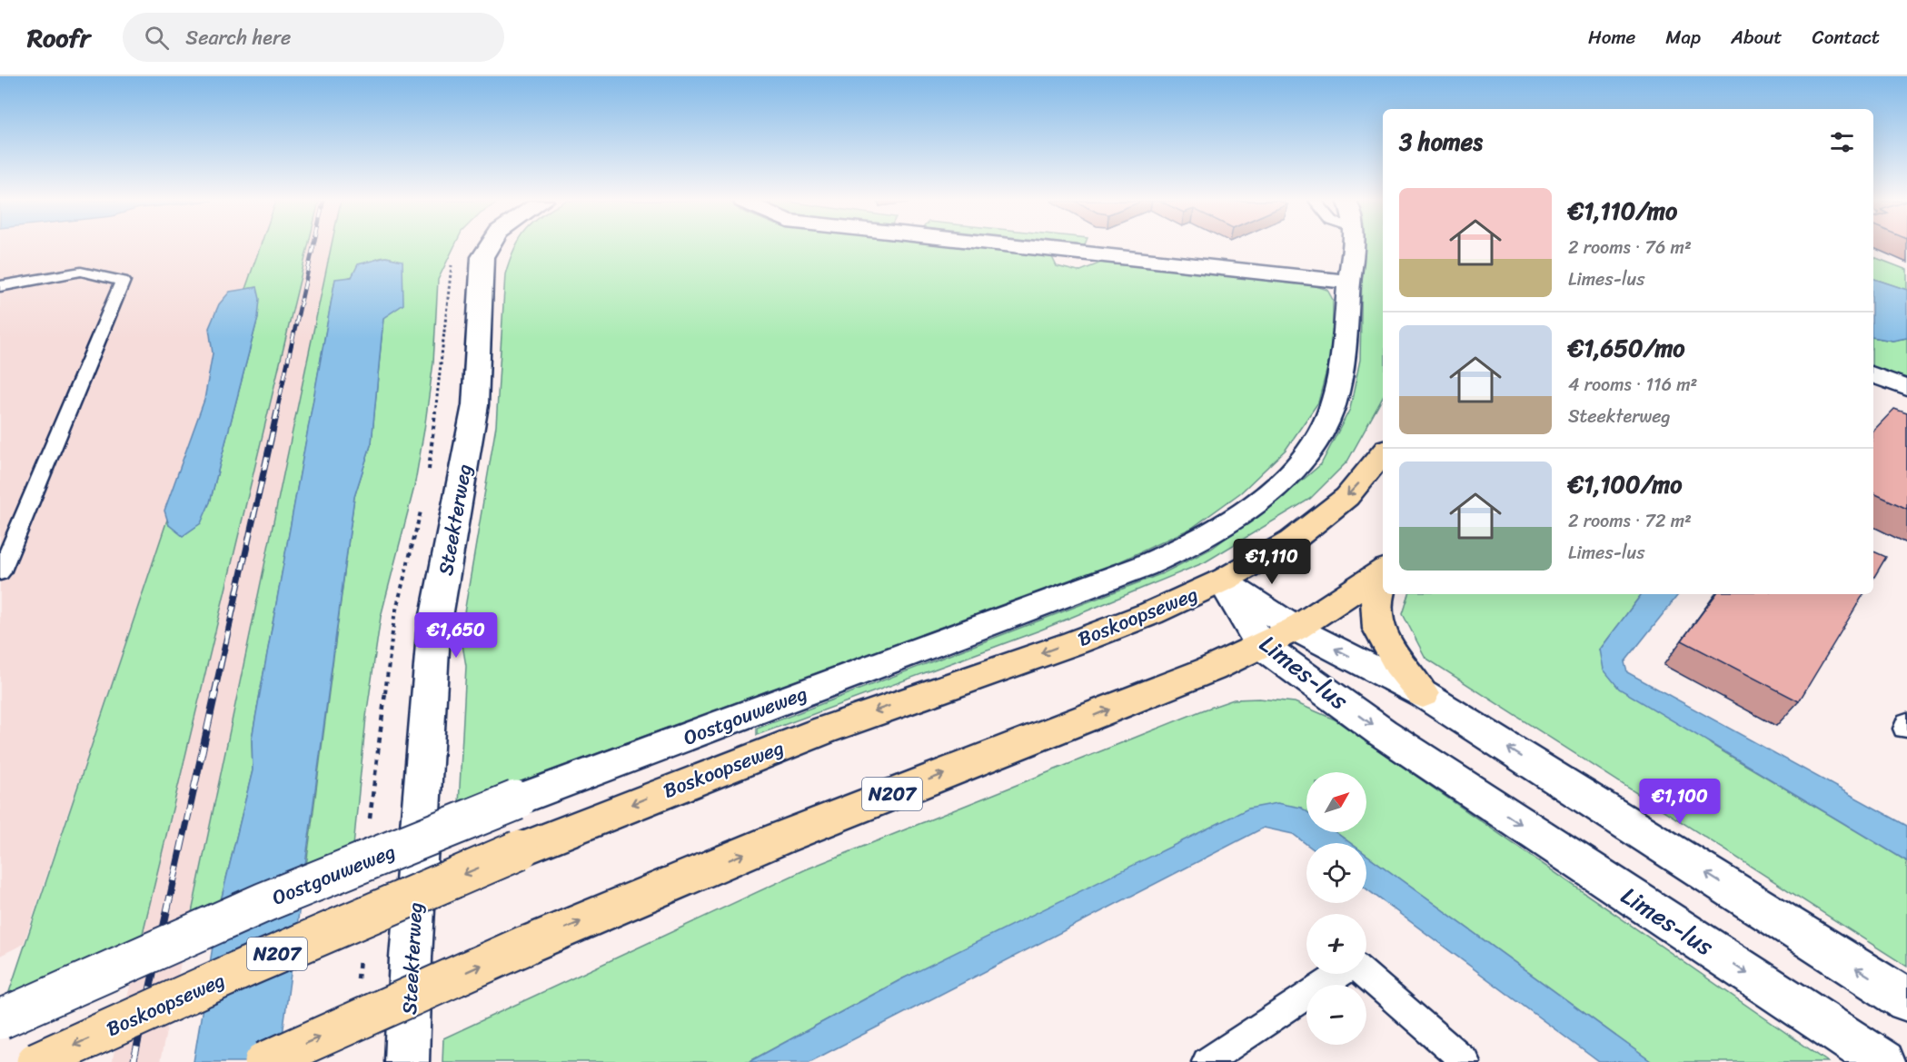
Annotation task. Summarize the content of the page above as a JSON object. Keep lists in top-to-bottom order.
{
  "streets": {
    "main road": ["Boskoopseweg", "N207"],
    "street": ["Steekterweg", "Limes-lus", "Oostgouweweg"]
  },
  "crossings": [
    ["Boskoopseweg", "Limes-lus"],
    ["Limes-lus", "N207"]
  ],
  "north": "top right",
  "page": {
    "header": "Roofr",
    "search": "Search here",
    "nav": [
      "Home",
      "Map",
      "About",
      "Contact"
    ],
    "heading": "3 homes",
    "list": [
      {
        "name": "€1,110/mo",
        "note": "2 rooms · 76 m² · Limes-lus"
      },
      {
        "name": "€1,650/mo",
        "note": "4 rooms · 116 m² · Steekterweg"
      },
      {
        "name": "€1,100/mo",
        "note": "2 rooms · 72 m² · Limes-lus"
      }
    ],
    "price": ["€1,110", "€1,650", "€1,100"],
    "map_buttons": ["+", "−"]
  }
}
